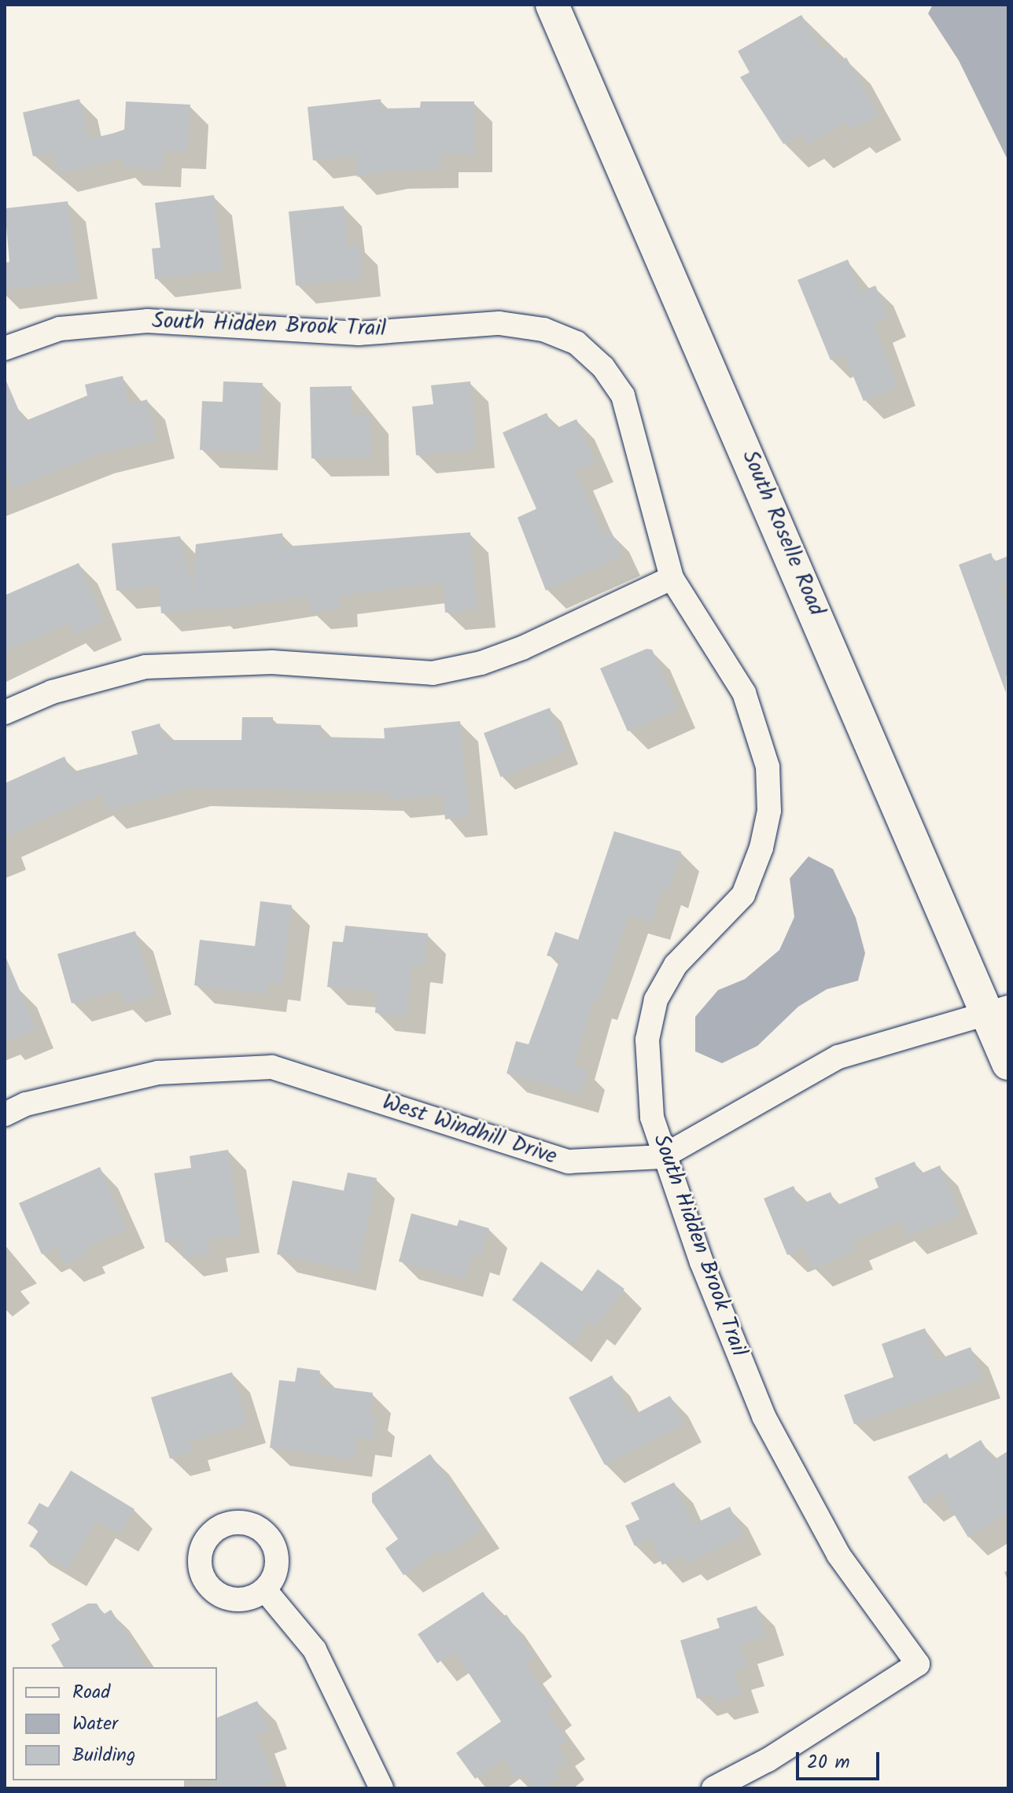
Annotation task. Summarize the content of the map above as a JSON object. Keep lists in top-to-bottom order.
{
  "streets": {
    "main road": ["South Roselle Road"],
    "street": ["South Hidden Brook Trail", "West Windhill Drive"]
  },
  "crossings": [
    ["South Hidden Brook Trail", "West Windhill Drive"],
    ["South Roselle Road", "West Windhill Drive"]
  ],
  "legend": ["Road", "Water", "Building"],
  "scale_bar": "20 m"
}
